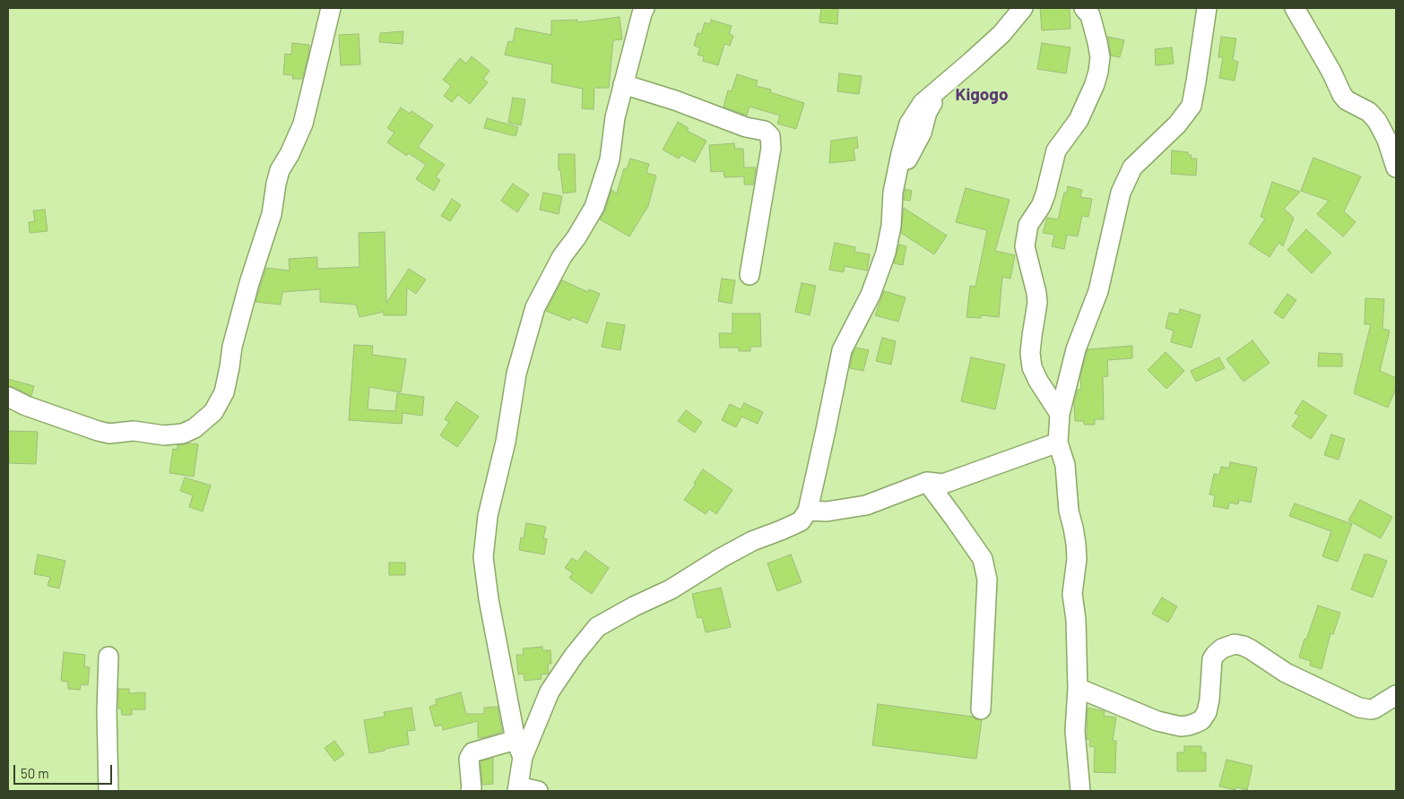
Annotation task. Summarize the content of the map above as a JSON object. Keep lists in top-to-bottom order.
{
  "districts": ["Kigogo"],
  "scale_bar": "50 m"
}
